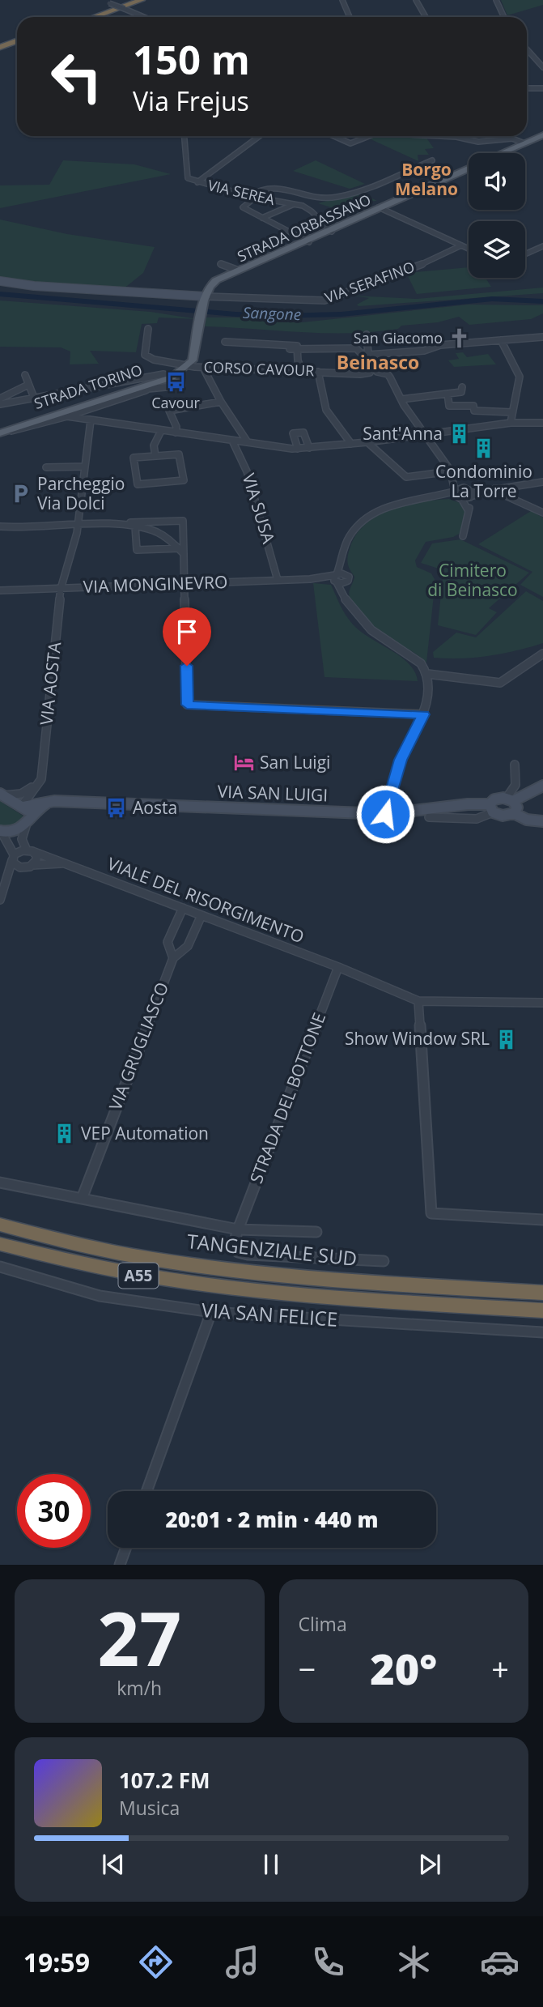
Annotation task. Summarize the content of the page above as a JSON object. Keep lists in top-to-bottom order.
{
  "streets": {
    "highway": ["TANGENZIALE SUD", "A55"],
    "main road": ["STRADA ORBASSANO", "STRADA TORINO"],
    "street": [
      "VIA SEREA",
      "VIA SERAFINO",
      "CORSO CAVOUR",
      "VIA SUSA",
      "VIA MONGINEVRO",
      "VIA AOSTA",
      "VIA SAN LUIGI",
      "VIALE DEL RISORGIMENTO",
      "VIA GRUGLIASCO",
      "STRADA DEL BOTTONE",
      "VIA SAN FELICE"
    ]
  },
  "crossings": [
    ["VIA SEREA", "STRADA ORBASSANO"],
    ["STRADA ORBASSANO", "VIA SERAFINO"],
    ["CORSO CAVOUR", "STRADA TORINO"],
    ["VIA SUSA", "VIA MONGINEVRO"],
    ["VIA MONGINEVRO", "VIA AOSTA"],
    ["VIALE DEL RISORGIMENTO", "VIA GRUGLIASCO"],
    ["VIALE DEL RISORGIMENTO", "STRADA DEL BOTTONE"]
  ],
  "districts": ["Borgo Melano", "Beinasco"],
  "water": ["Sangone"],
  "parks": ["Cimitero di Beinasco"],
  "places": {
    "church": ["San Giacomo"],
    "bus stop": ["Cavour", "Aosta"],
    "building": [
      "Sant'Anna",
      "Condominio La Torre",
      "Show Window SRL",
      "VEP Automation"
    ],
    "parking": ["Parcheggio Via Dolci"],
    "hotel": ["San Luigi"]
  },
  "page": {
    "turn": ["150 m", "Via Frejus"],
    "limit": "30",
    "trip": "20:01 · 2 min · 440 m",
    "tile": [
      ["27", "km/h"],
      "Clima"
    ],
    "heat": ["−", "20°", "+"],
    "song": ["107.2 FM", "Musica"],
    "tabs": "19:59"
  }
}
